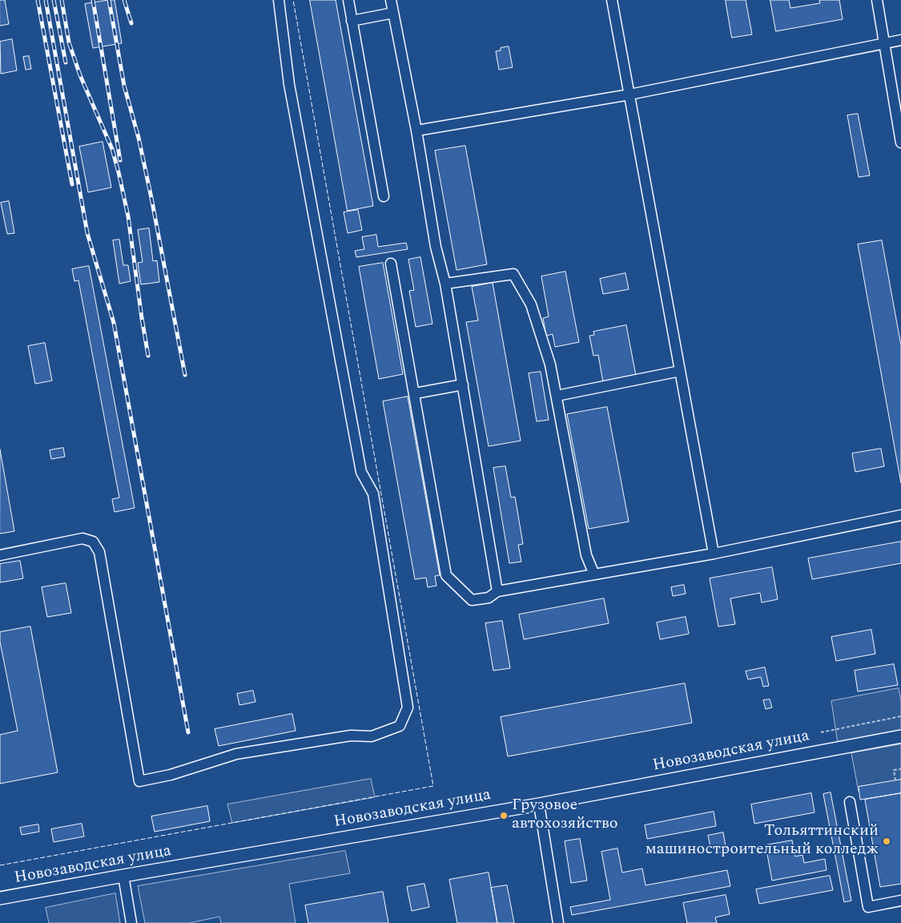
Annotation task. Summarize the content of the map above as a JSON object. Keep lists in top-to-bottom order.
{
  "streets": {
    "main road": ["Новозаводская улица"]
  },
  "places": ["Грузовое автохозяйство", "Тольяттинский машиностроительный колледж"]
}
